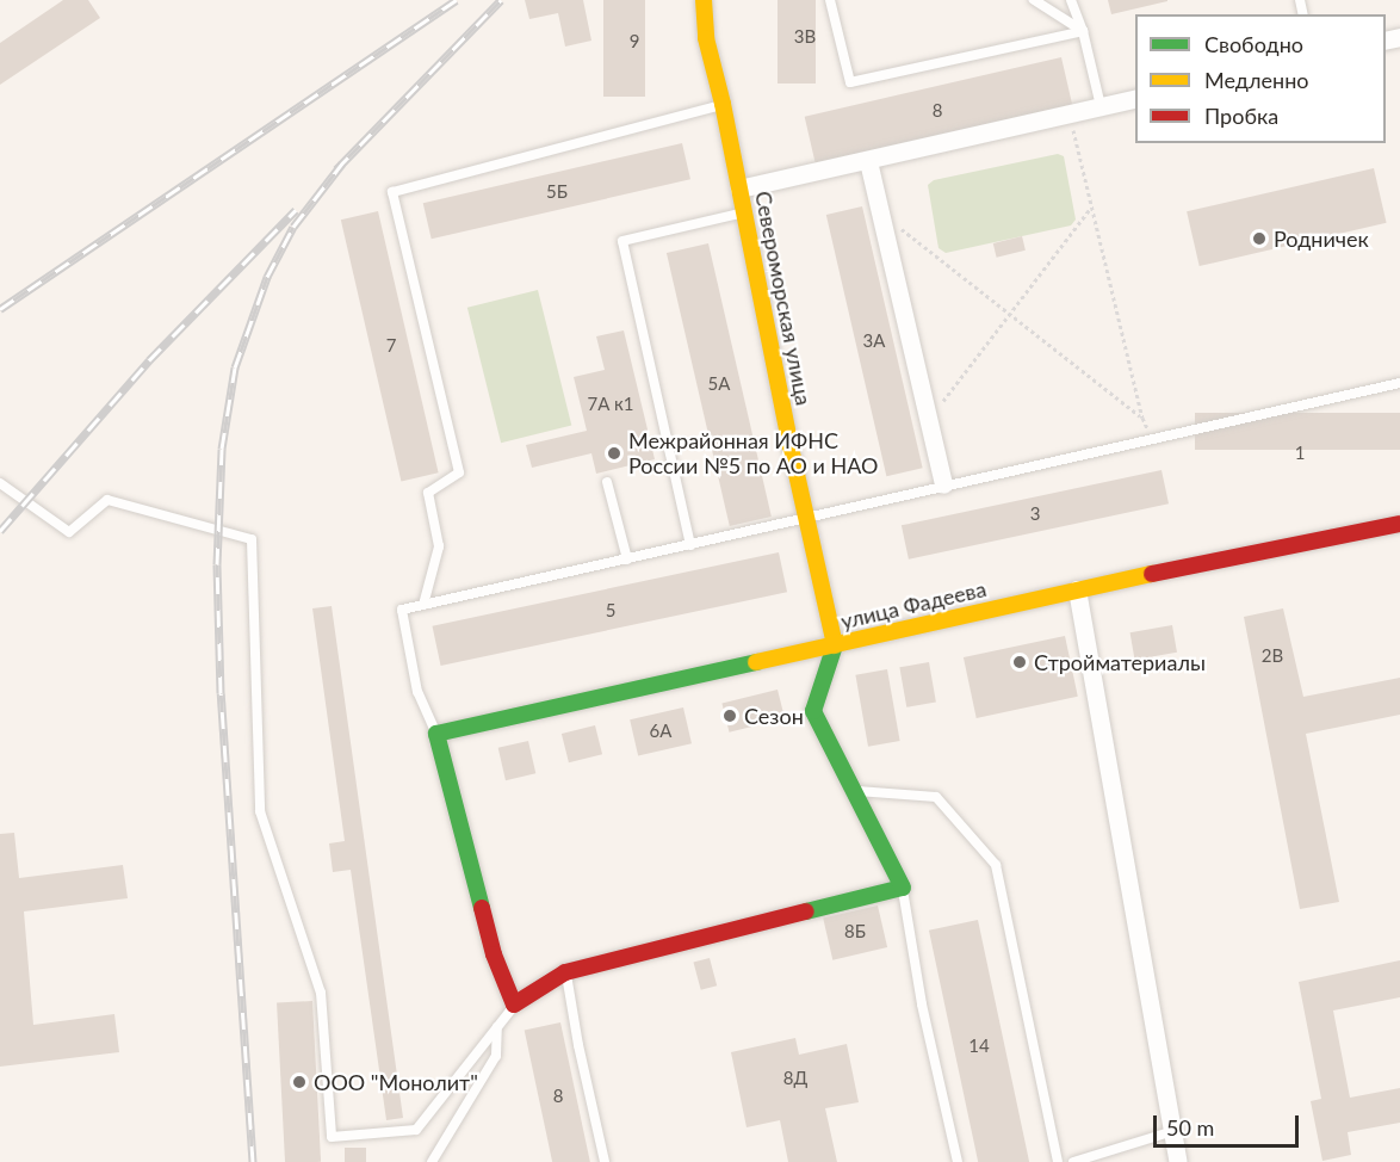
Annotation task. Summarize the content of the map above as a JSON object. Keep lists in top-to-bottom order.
{
  "streets": {
    "street": ["Североморская улица", "улица Фадеева"]
  },
  "crossings": [
    ["Североморская улица", "улица Фадеева"]
  ],
  "places": [
    "Родничек",
    "Межрайонная ИФНС России №5 по АО и НАО",
    "Стройматериалы",
    "Сезон",
    "ООО \"Монолит\""
  ],
  "house_numbers": [
    "3В",
    "9",
    "8",
    "5Б",
    "3А",
    "7",
    "5А",
    "7А к1",
    "1",
    "3",
    "5",
    "2В",
    "6А",
    "8Б",
    "14",
    "8Д",
    "8"
  ],
  "legend": ["Свободно", "Медленно", "Пробка"],
  "scale_bar": "50 m"
}
